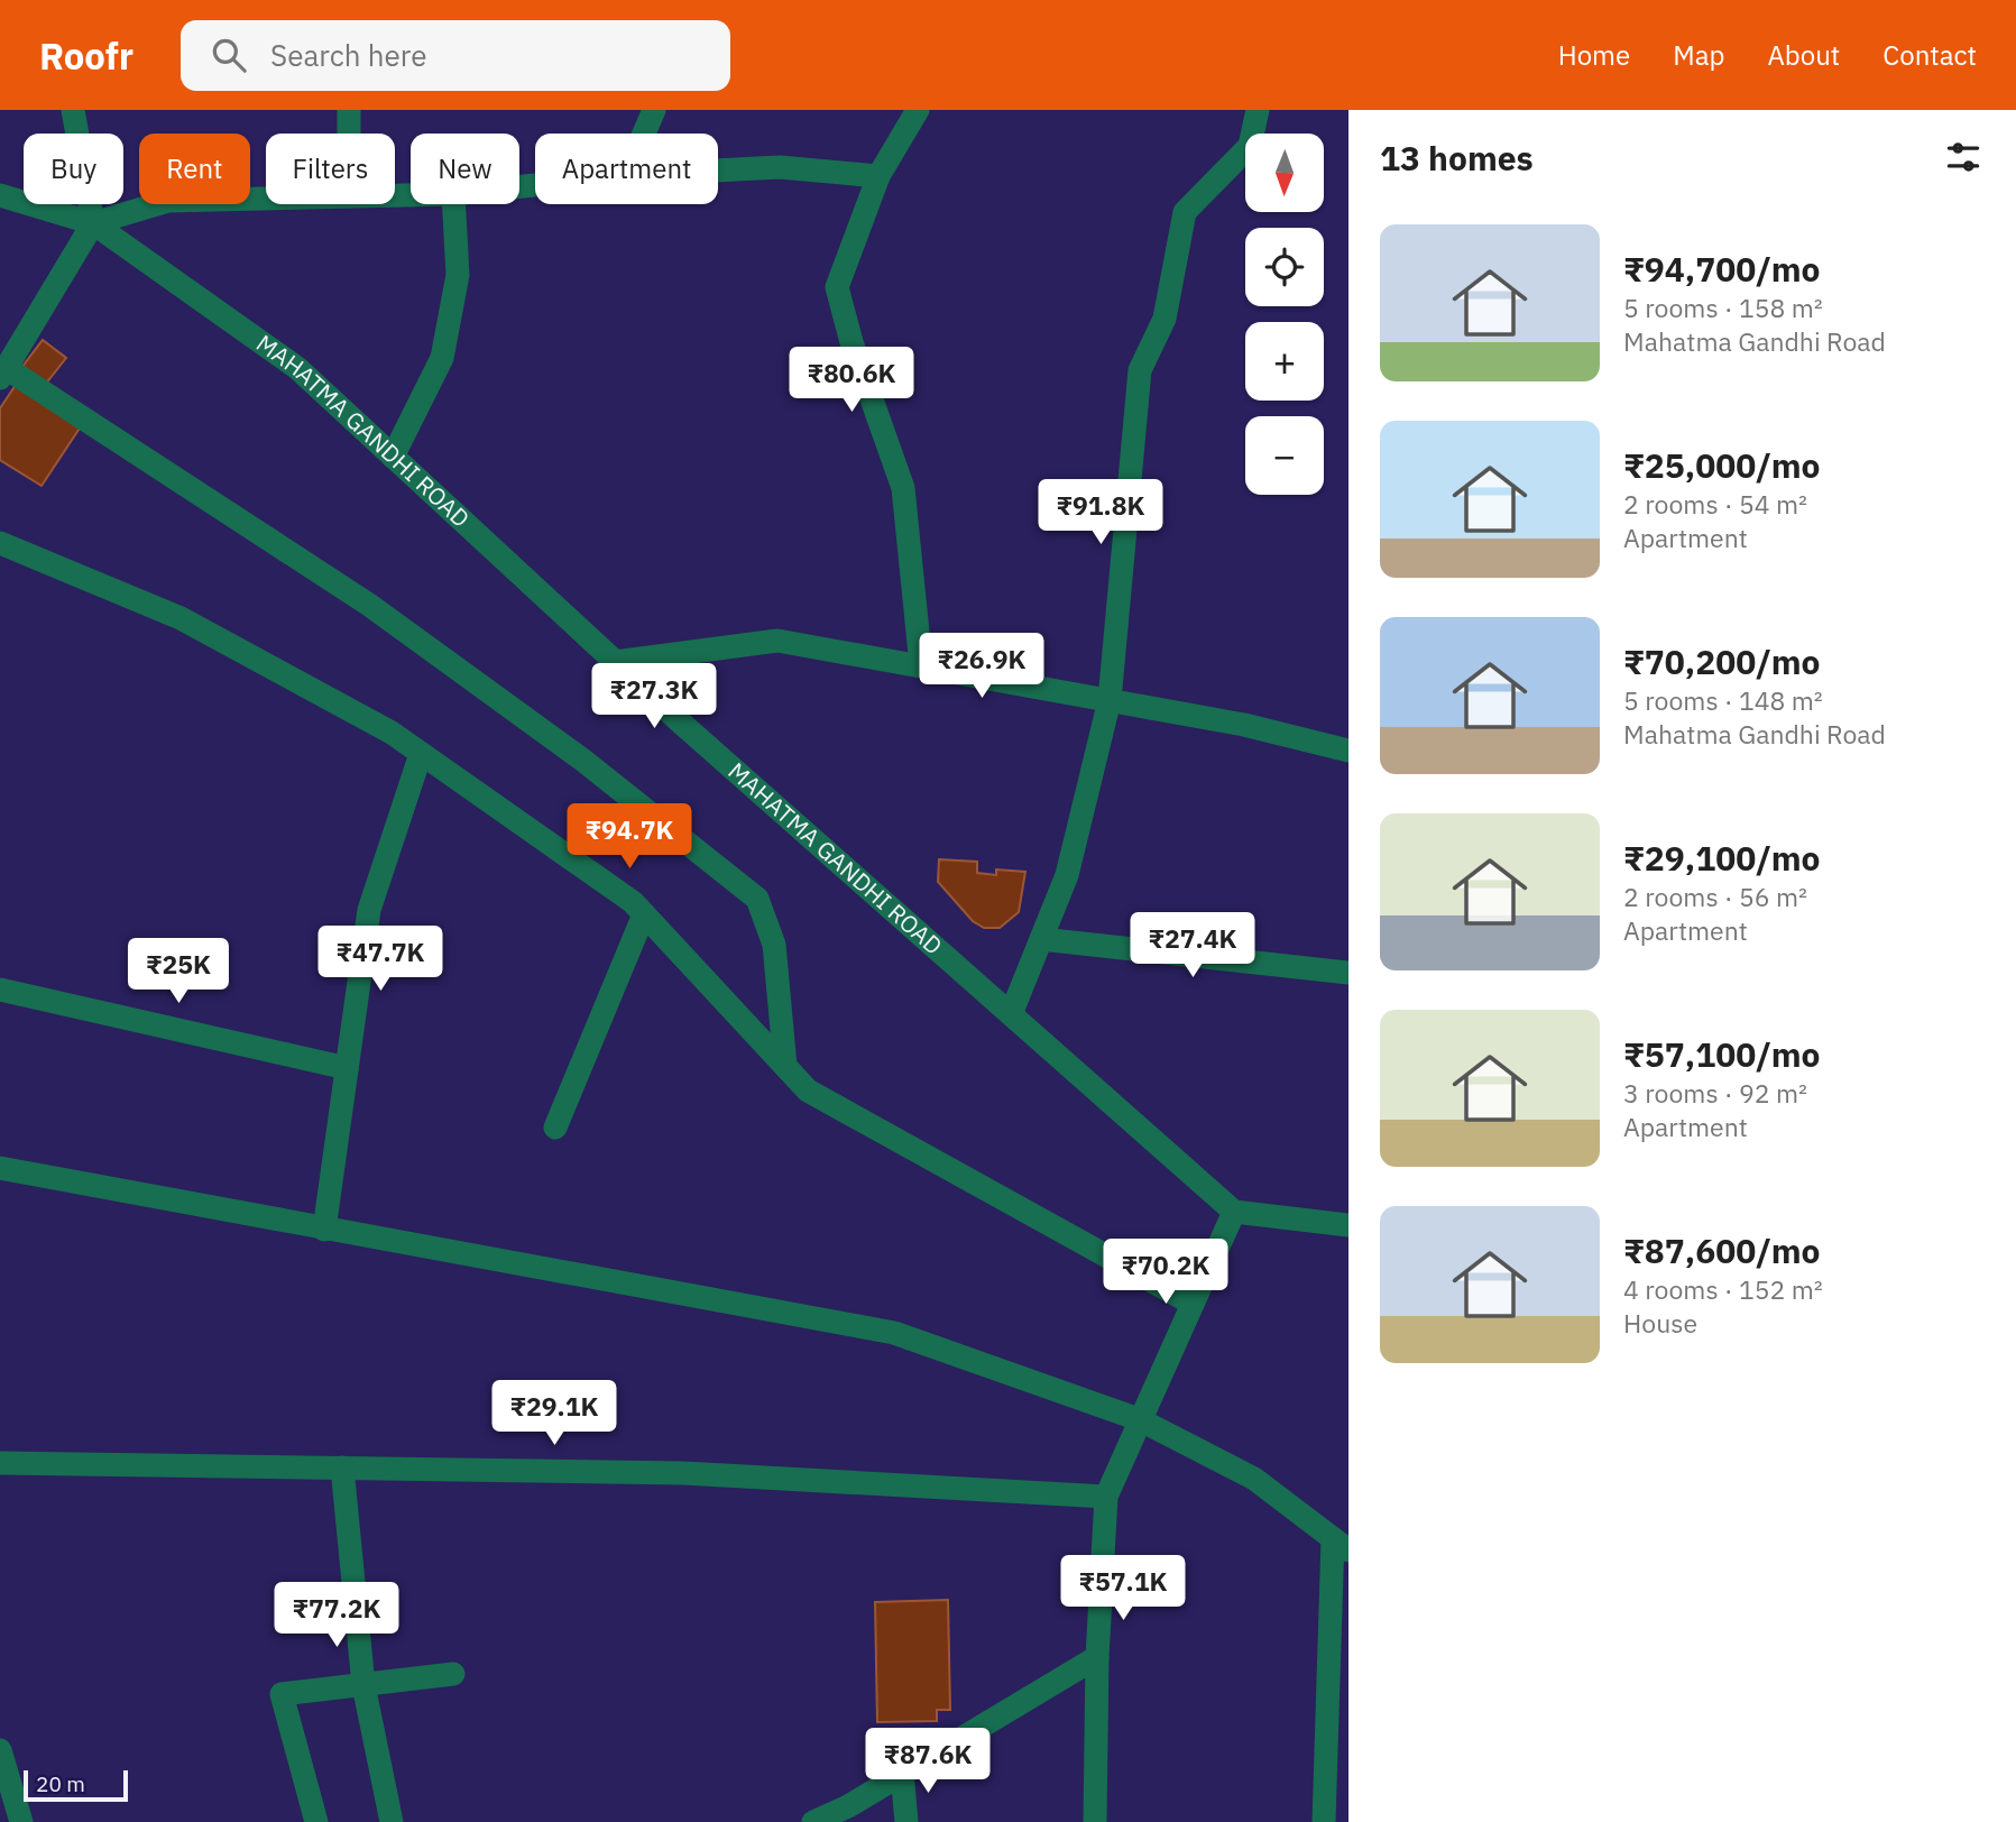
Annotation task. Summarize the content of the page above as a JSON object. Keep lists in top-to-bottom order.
{
  "streets": {
    "street": ["MAHATMA GANDHI ROAD"]
  },
  "scale_bar": "20 m",
  "north": "bottom",
  "page": {
    "header": "Roofr",
    "search": "Search here",
    "nav": [
      "Home",
      "Map",
      "About",
      "Contact"
    ],
    "heading": "13 homes",
    "map_buttons": ["+", "−"],
    "chip": [
      "Buy",
      "Rent",
      "Filters",
      "New",
      "Apartment"
    ],
    "list": [
      {
        "name": "₹94,700/mo",
        "note": "5 rooms · 158 m² · Mahatma Gandhi Road"
      },
      {
        "name": "₹25,000/mo",
        "note": "2 rooms · 54 m² · Apartment"
      },
      {
        "name": "₹70,200/mo",
        "note": "5 rooms · 148 m² · Mahatma Gandhi Road"
      },
      {
        "name": "₹29,100/mo",
        "note": "2 rooms · 56 m² · Apartment"
      },
      {
        "name": "₹57,100/mo",
        "note": "3 rooms · 92 m² · Apartment"
      },
      {
        "name": "₹87,600/mo",
        "note": "4 rooms · 152 m² · House"
      }
    ],
    "price": [
      "₹80.6K",
      "₹91.8K",
      "₹26.9K",
      "₹27.3K",
      "₹94.7K",
      "₹27.4K",
      "₹47.7K",
      "₹25K",
      "₹70.2K",
      "₹29.1K",
      "₹57.1K",
      "₹77.2K",
      "₹87.6K"
    ],
    "scale": "20 m"
  }
}
